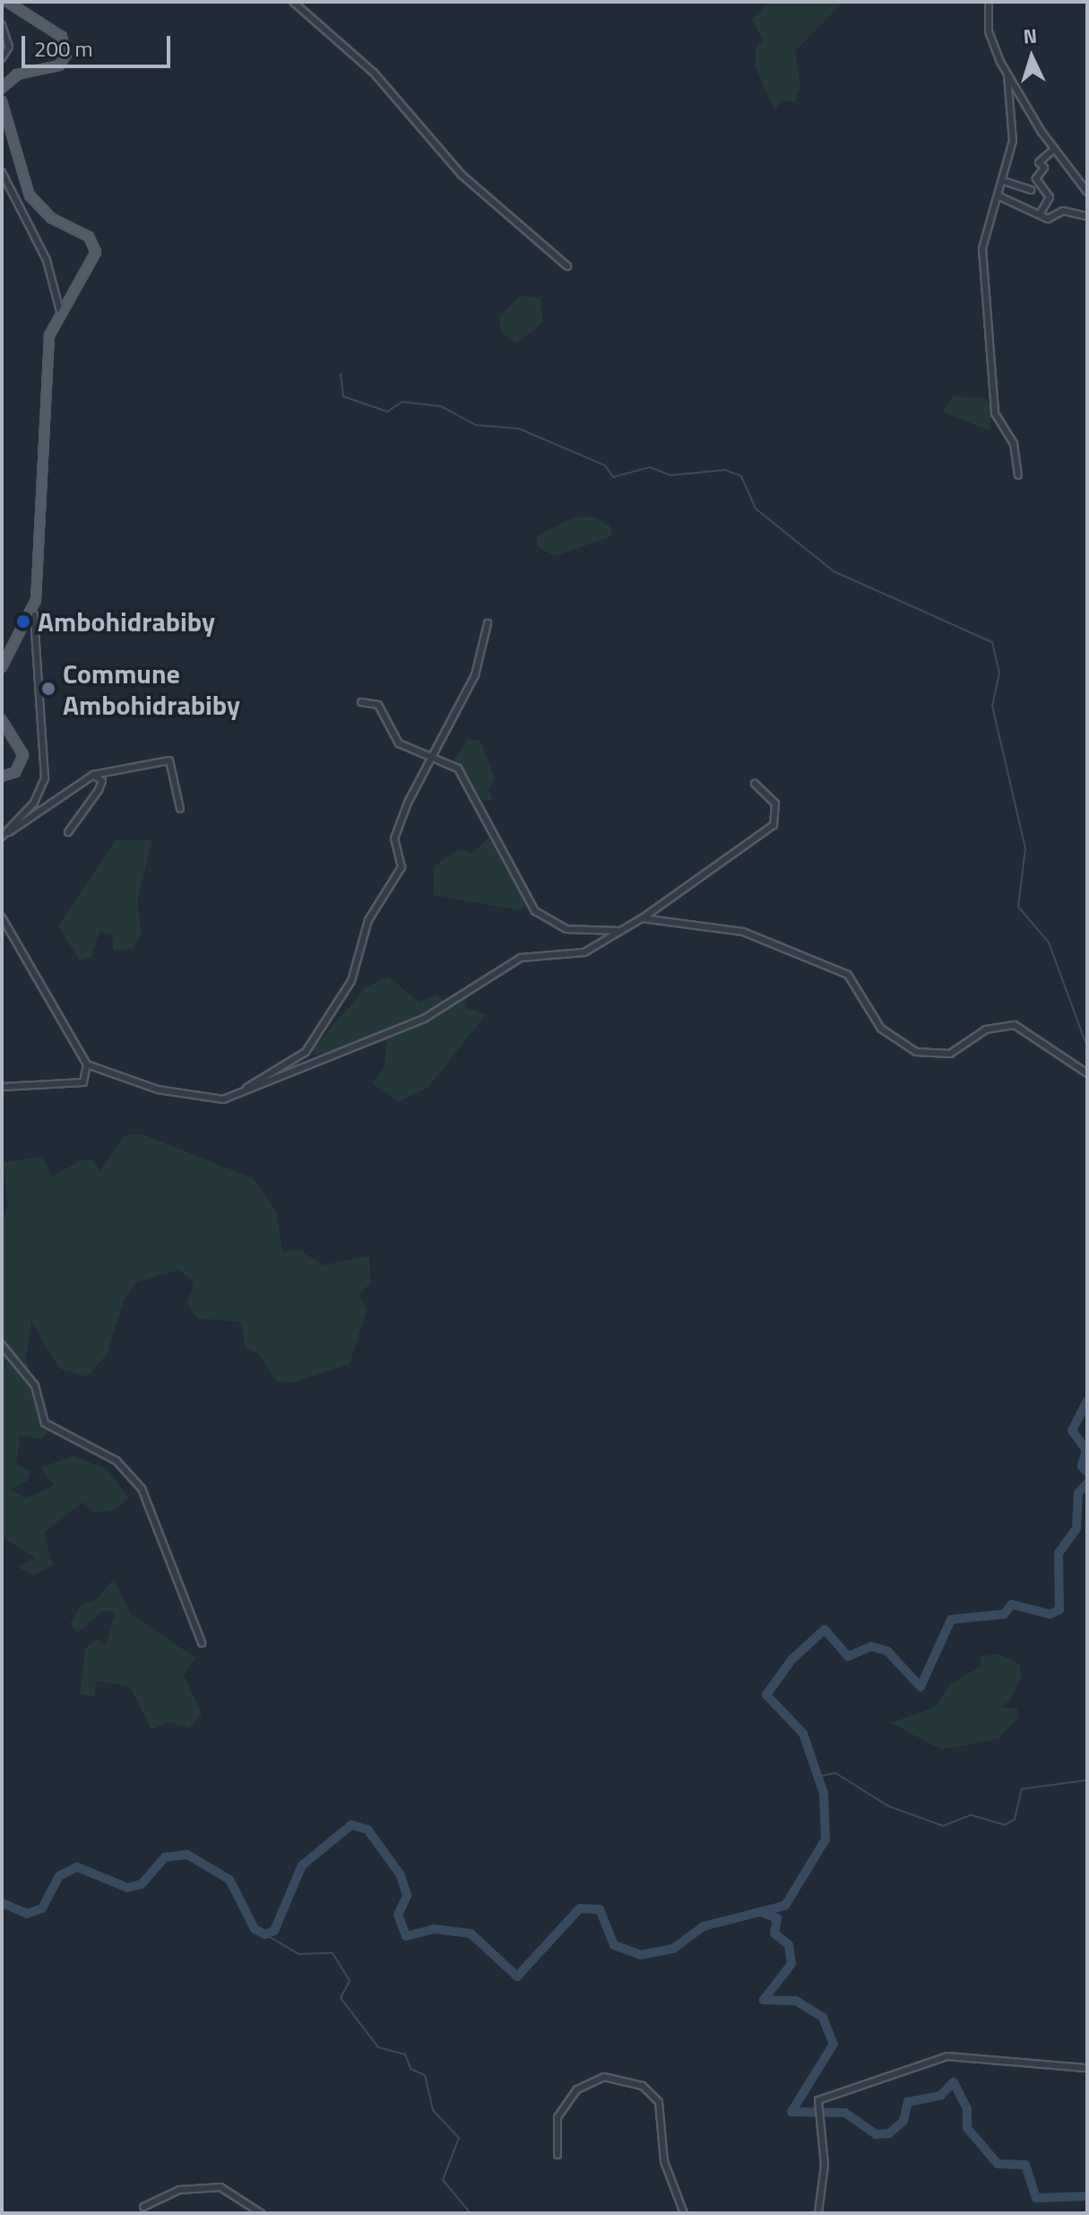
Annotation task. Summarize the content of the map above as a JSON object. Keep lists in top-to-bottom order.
{
  "places": ["Ambohidrabiby", "Commune Ambohidrabiby"],
  "scale_bar": "200 m",
  "north": "top"
}
